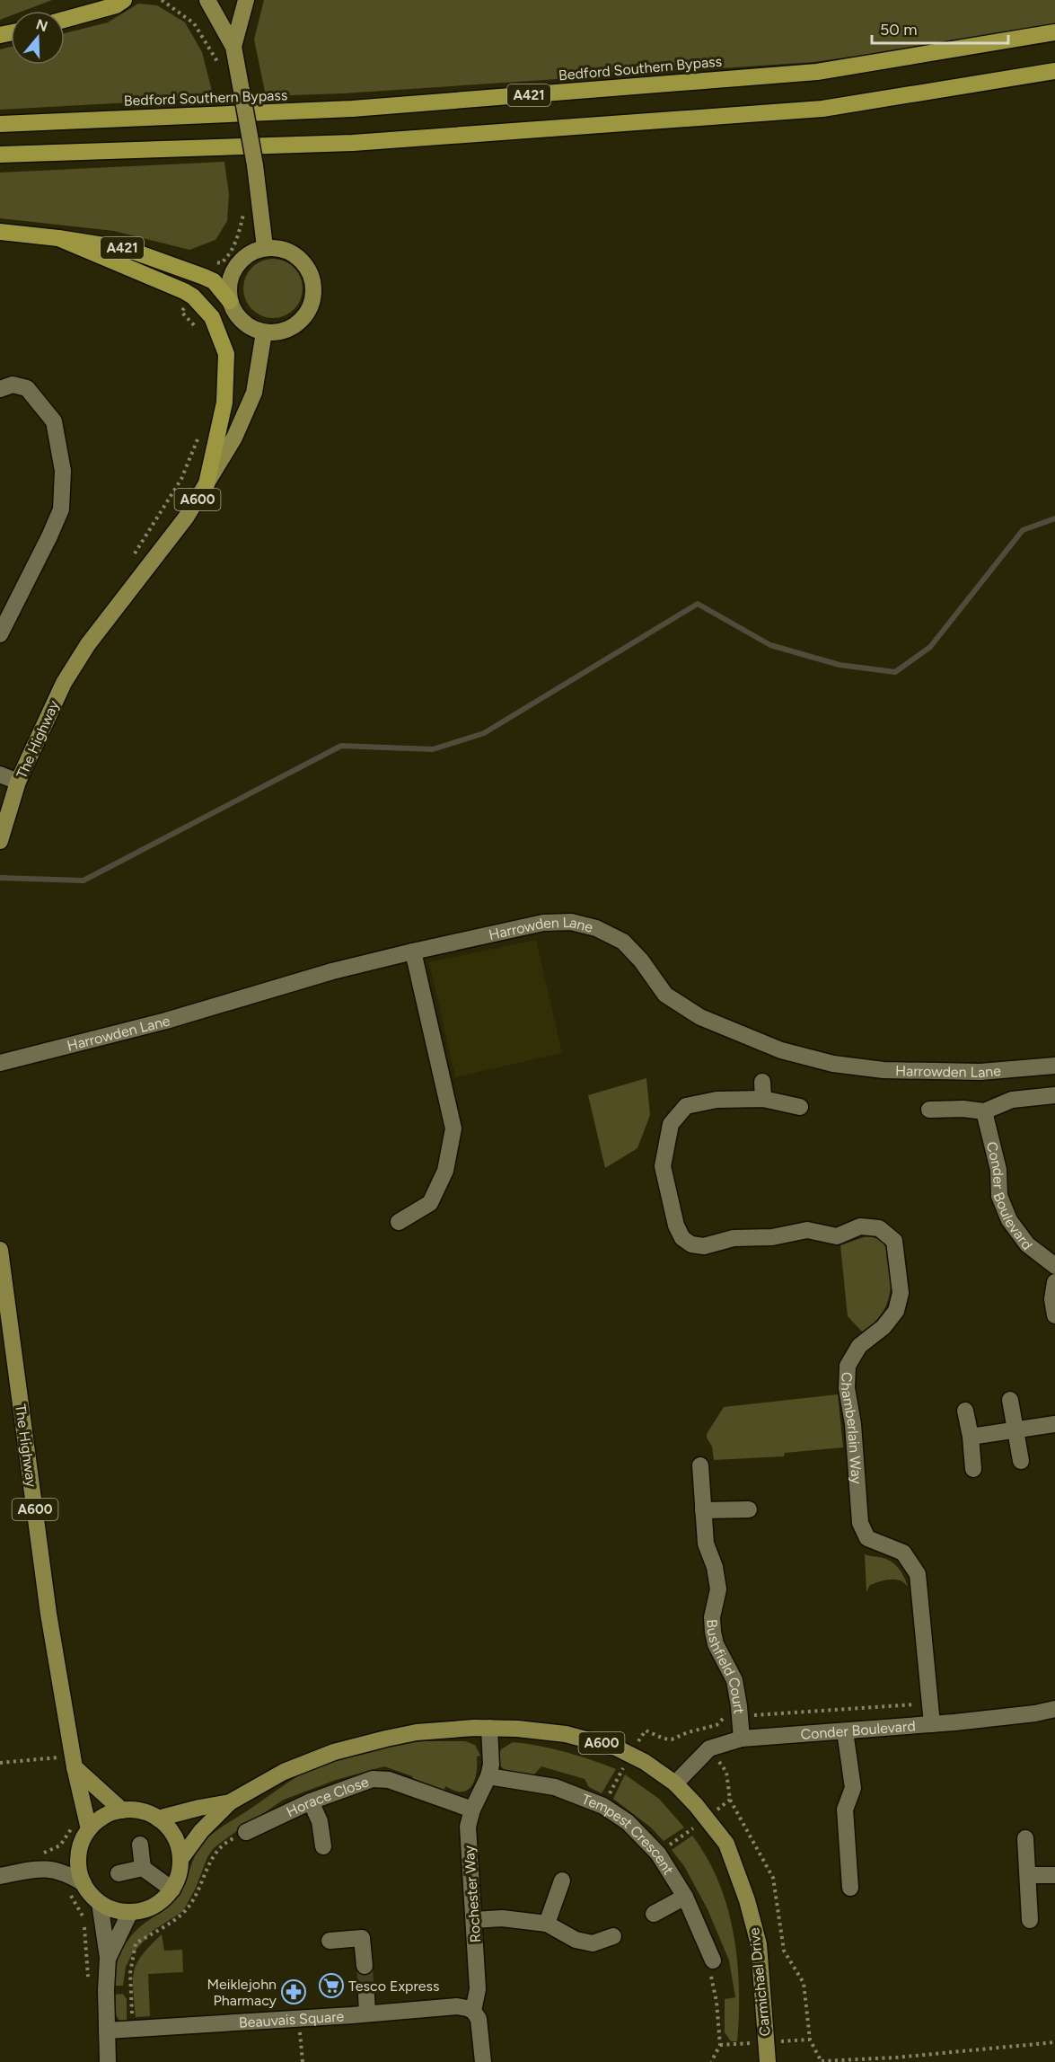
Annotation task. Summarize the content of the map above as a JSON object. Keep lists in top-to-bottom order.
{
  "streets": {
    "highway": ["Bedford Southern Bypass", "A421"],
    "main road": ["A600", "The Highway", "Carmichael Drive"],
    "street": [
      "Harrowden Lane",
      "Conder Boulevard",
      "Chamberlain Way",
      "Bushfield Court",
      "Horace Close",
      "Tempest Crescent",
      "Rochester Way",
      "Beauvais Square"
    ]
  },
  "crossings": [
    ["A421", "A600"],
    ["A421", "The Highway"],
    ["A600", "The Highway"],
    ["The Highway", "Carmichael Drive"],
    ["Conder Boulevard", "Chamberlain Way"],
    ["Conder Boulevard", "Bushfield Court"],
    ["Conder Boulevard", "Carmichael Drive"],
    ["Horace Close", "Rochester Way"],
    ["Tempest Crescent", "Rochester Way"],
    ["Rochester Way", "Carmichael Drive"],
    ["Rochester Way", "Beauvais Square"]
  ],
  "places": {
    "supermarket": ["Tesco Express"],
    "pharmacy": ["Meiklejohn Pharmacy"]
  },
  "scale_bar": "50 m",
  "north": "top"
}
